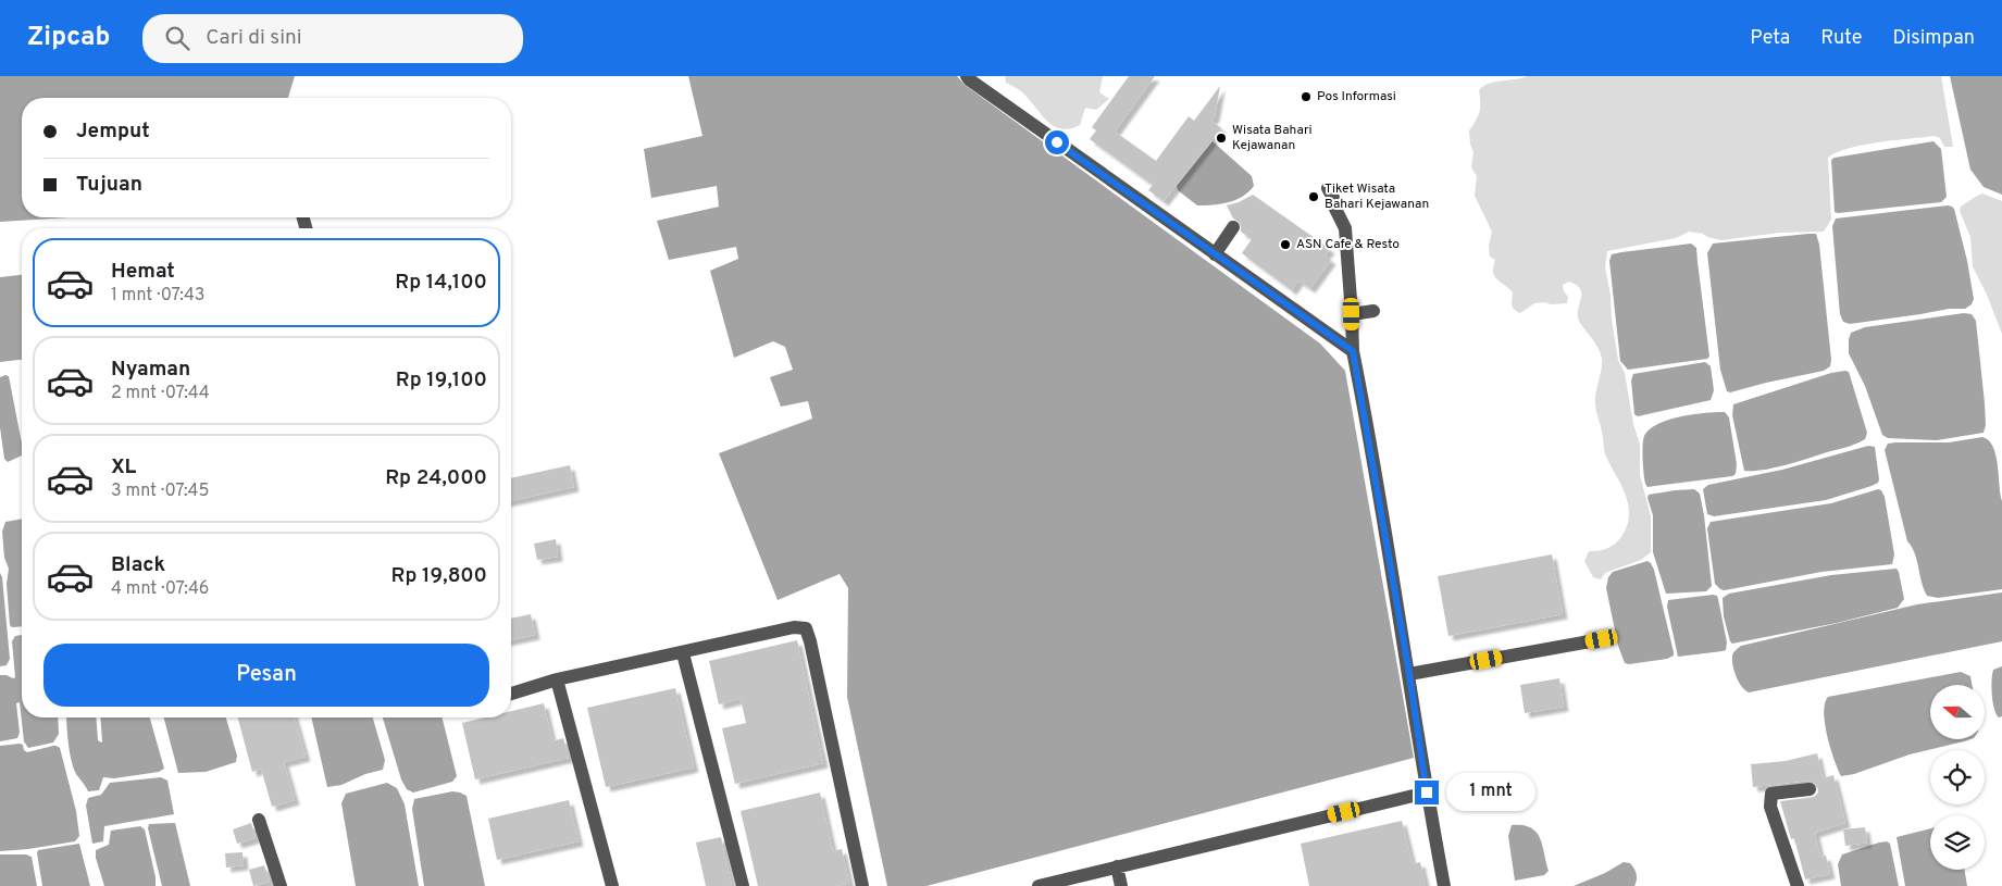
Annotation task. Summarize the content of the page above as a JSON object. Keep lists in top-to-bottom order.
{
  "places": [
    "Pos Informasi",
    "Wisata Bahari Kejawanan",
    "Tiket Wisata Bahari Kejawanan",
    "ASN Cafe & Resto"
  ],
  "north": "left",
  "page": {
    "header": "Zipcab",
    "search": "Cari di sini",
    "nav": ["Peta", "Rute", "Disimpan"],
    "banner": ["Jemput", "Tujuan"],
    "list": [
      {
        "name": "Hemat",
        "note": "1 mnt · 07:43",
        "value": "Rp 14,100"
      },
      {
        "name": "Nyaman",
        "note": "2 mnt · 07:44",
        "value": "Rp 19,100"
      },
      {
        "name": "XL",
        "note": "3 mnt · 07:45",
        "value": "Rp 24,000"
      },
      {
        "name": "Black",
        "note": "4 mnt · 07:46",
        "value": "Rp 19,800"
      }
    ],
    "buttons": "Pesan",
    "bubble": "1 mnt"
  }
}
